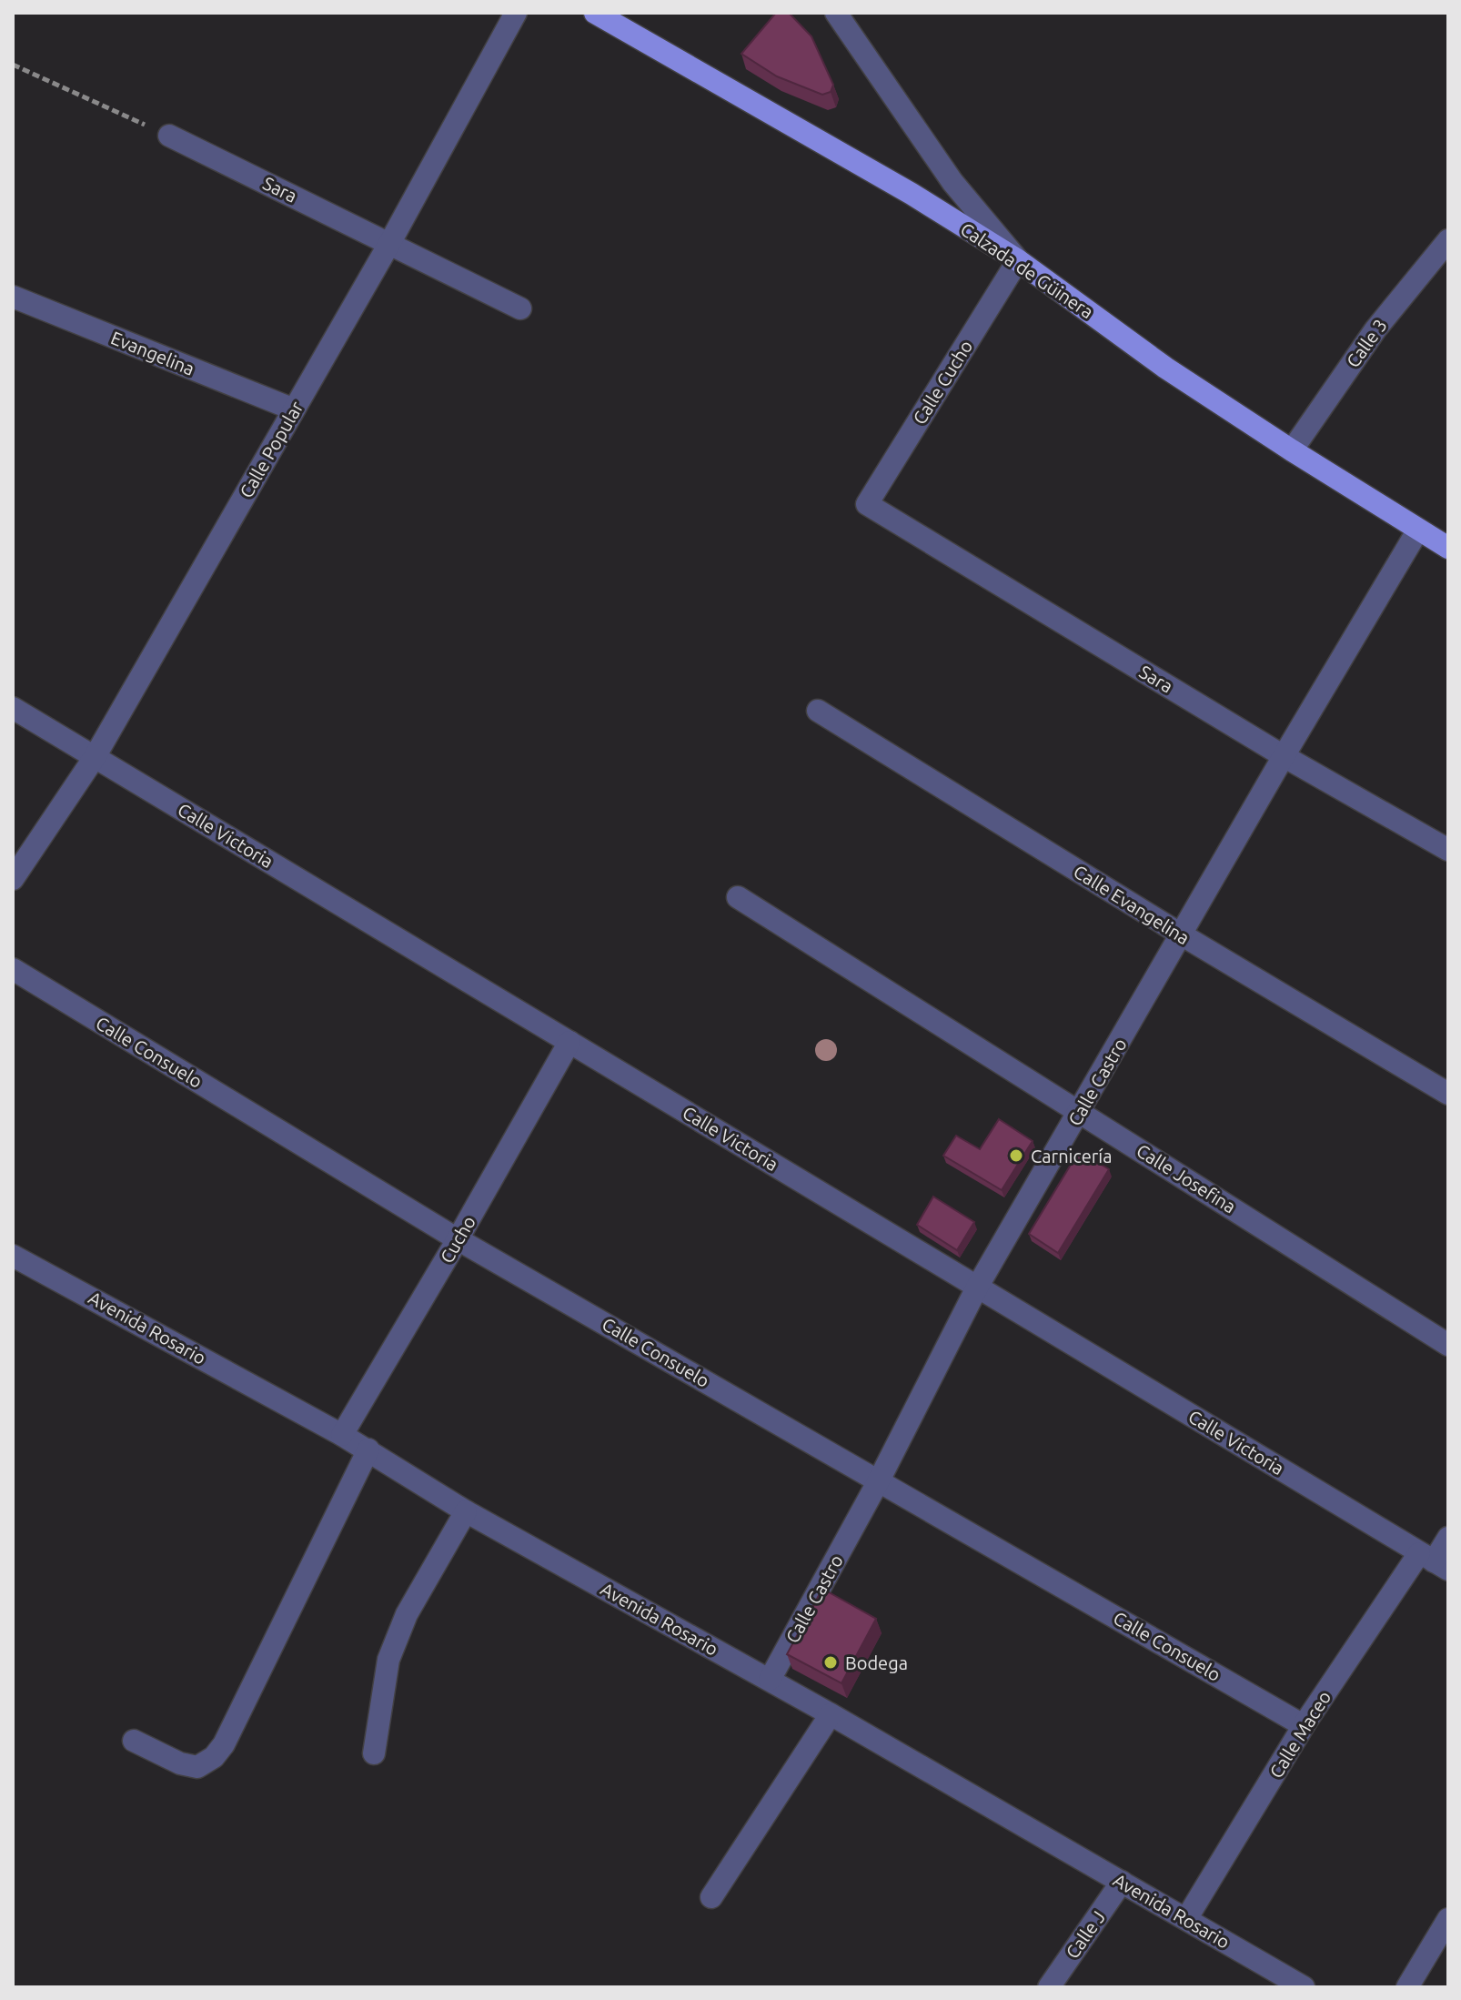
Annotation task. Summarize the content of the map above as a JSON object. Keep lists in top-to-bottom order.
{
  "streets": {
    "main road": ["Calzada de Güinera"],
    "street": [
      "Sara",
      "Calle 3",
      "Evangelina",
      "Calle Cucho",
      "Calle Popular",
      "Calle Victoria",
      "Calle Evangelina",
      "Calle Consuelo",
      "Calle Castro",
      "Calle Josefina",
      "Cucho",
      "Avenida Rosario",
      "Calle Maceo",
      "Calle J"
    ]
  },
  "crossings": [
    ["Sara", "Calle Cucho"],
    ["Sara", "Calle Popular"],
    ["Sara", "Calle Castro"],
    ["Calzada de Güinera", "Calle 3"],
    ["Calzada de Güinera", "Calle Cucho"],
    ["Calzada de Güinera", "Calle Castro"],
    ["Evangelina", "Calle Popular"],
    ["Calle Popular", "Calle Victoria"],
    ["Calle Victoria", "Calle Castro"],
    ["Calle Victoria", "Cucho"],
    ["Calle Victoria", "Calle Maceo"],
    ["Calle Evangelina", "Calle Castro"],
    ["Calle Consuelo", "Calle Castro"],
    ["Calle Consuelo", "Cucho"],
    ["Calle Consuelo", "Calle Maceo"],
    ["Calle Castro", "Calle Josefina"],
    ["Calle Castro", "Avenida Rosario"],
    ["Cucho", "Avenida Rosario"],
    ["Avenida Rosario", "Calle Maceo"],
    ["Avenida Rosario", "Calle J"]
  ],
  "places": ["Carnicería", "Bodega"]
}
